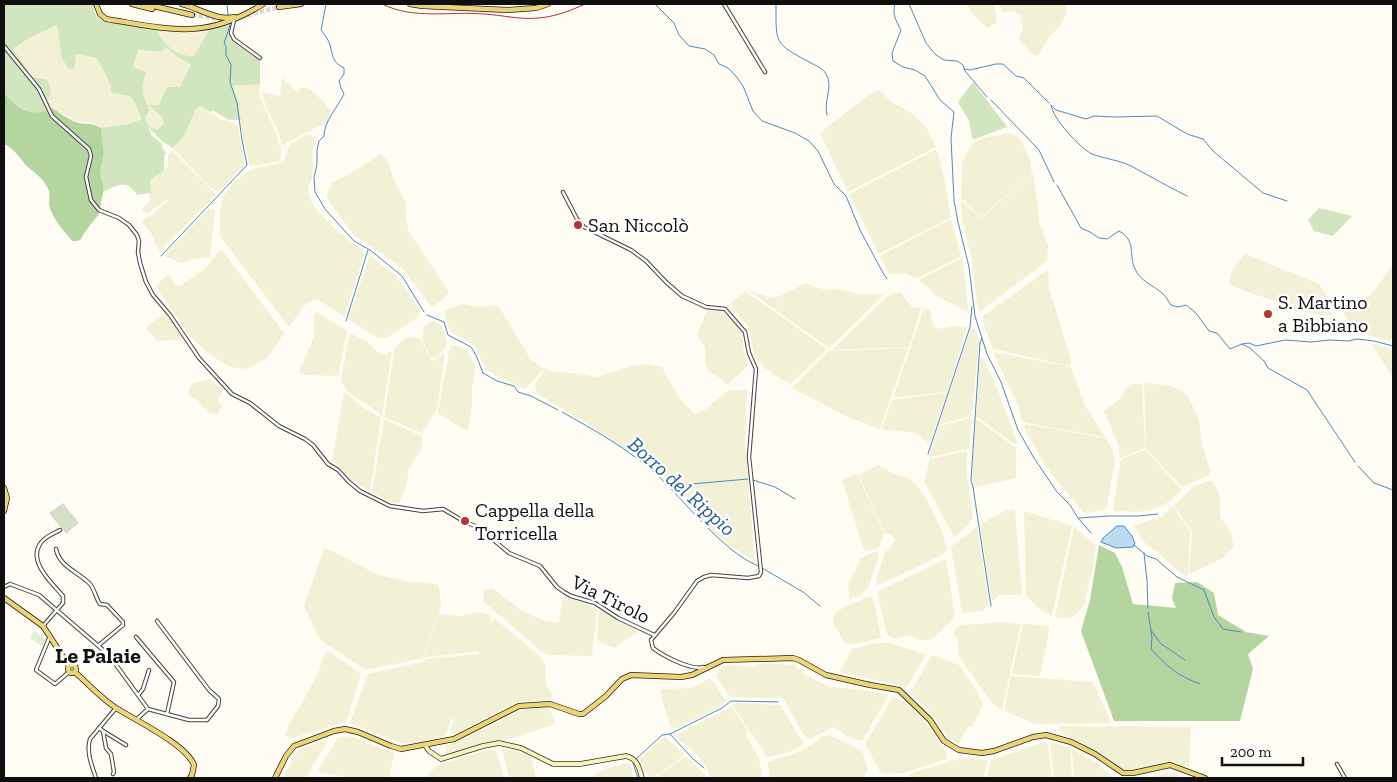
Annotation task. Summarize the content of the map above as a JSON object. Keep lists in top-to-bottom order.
{
  "streets": {
    "street": ["Via Tirolo"]
  },
  "districts": ["Le Palaie"],
  "water": ["Borro del Rippio"],
  "places": ["San Niccolò", "S. Martino a Bibbiano", "Cappella della Torricella"],
  "scale_bar": "200 m"
}
